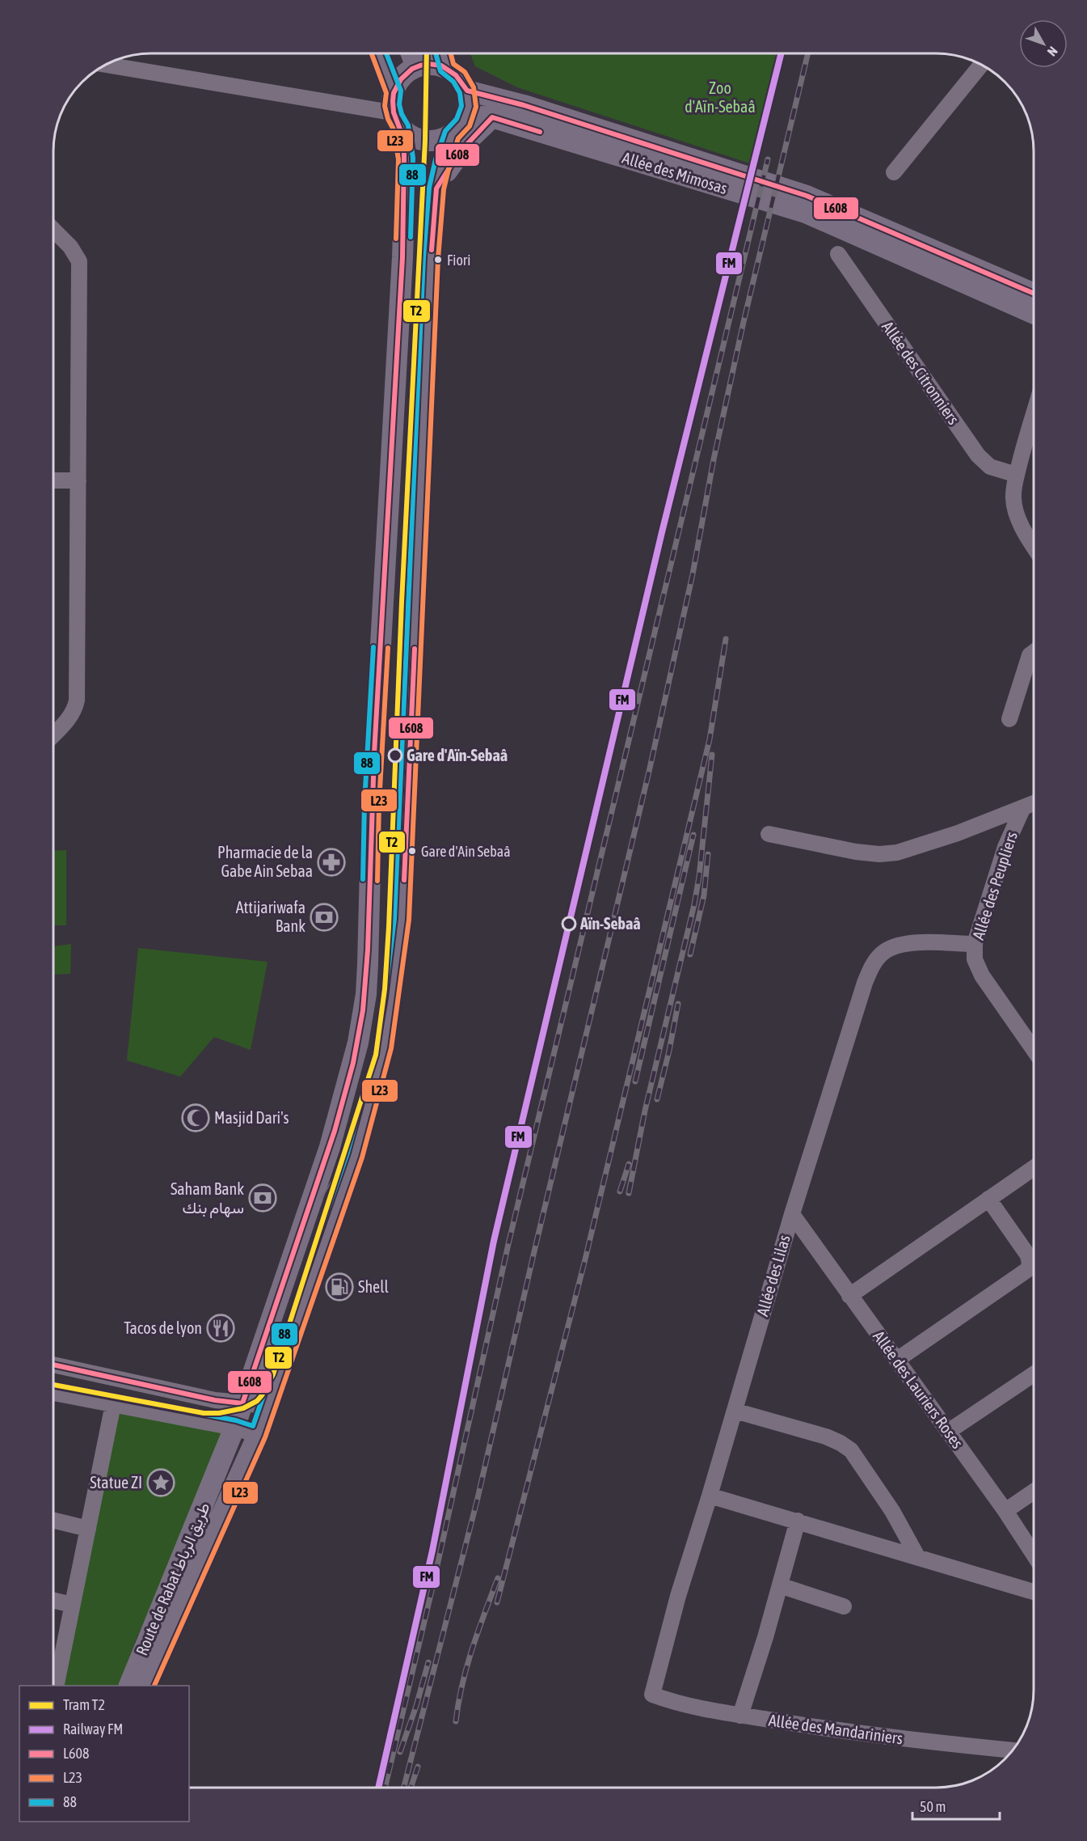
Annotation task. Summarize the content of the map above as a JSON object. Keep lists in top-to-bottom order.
{
  "streets": {
    "main road": ["Allée des Mimosas", "Route de Rabat طريق الرباط"],
    "street": [
      "Allée des Citronniers",
      "Allée des Peupliers",
      "Allée des Lilas",
      "Allée des Lauriers Roses",
      "Allée des Mandariniers"
    ]
  },
  "crossings": [
    ["Allée des Mimosas", "Route de Rabat طريق الرباط"],
    ["Allée des Peupliers", "Allée des Lilas"],
    ["Allée des Lilas", "Allée des Lauriers Roses"],
    ["Allée des Lilas", "Allée des Mandariniers"]
  ],
  "parks": ["Zoo d'Aïn-Sebaâ"],
  "places": {
    "other": [
      "Fiori",
      "Gare d'Aïn-Sebaâ",
      "Gare d'Ain Sebaâ",
      "Aïn-Sebaâ"
    ],
    "pharmacy": ["Pharmacie de la Gabe Ain Sebaa"],
    "bank": ["Attijariwafa Bank", "Saham Bank سهام بنك"],
    "mosque": ["Masjid Dari's"],
    "fuel station": ["Shell"],
    "restaurant": ["Tacos de lyon"],
    "place": ["Statue ZI"]
  },
  "lines": [
    "tram line T2",
    "rail line FM",
    "transit line L23",
    "transit line 88",
    "transit line L608"
  ],
  "legend": [
    "Tram T2",
    "Railway FM",
    "L608",
    "L23",
    "88"
  ],
  "scale_bar": "50 m",
  "north": "bottom right"
}
